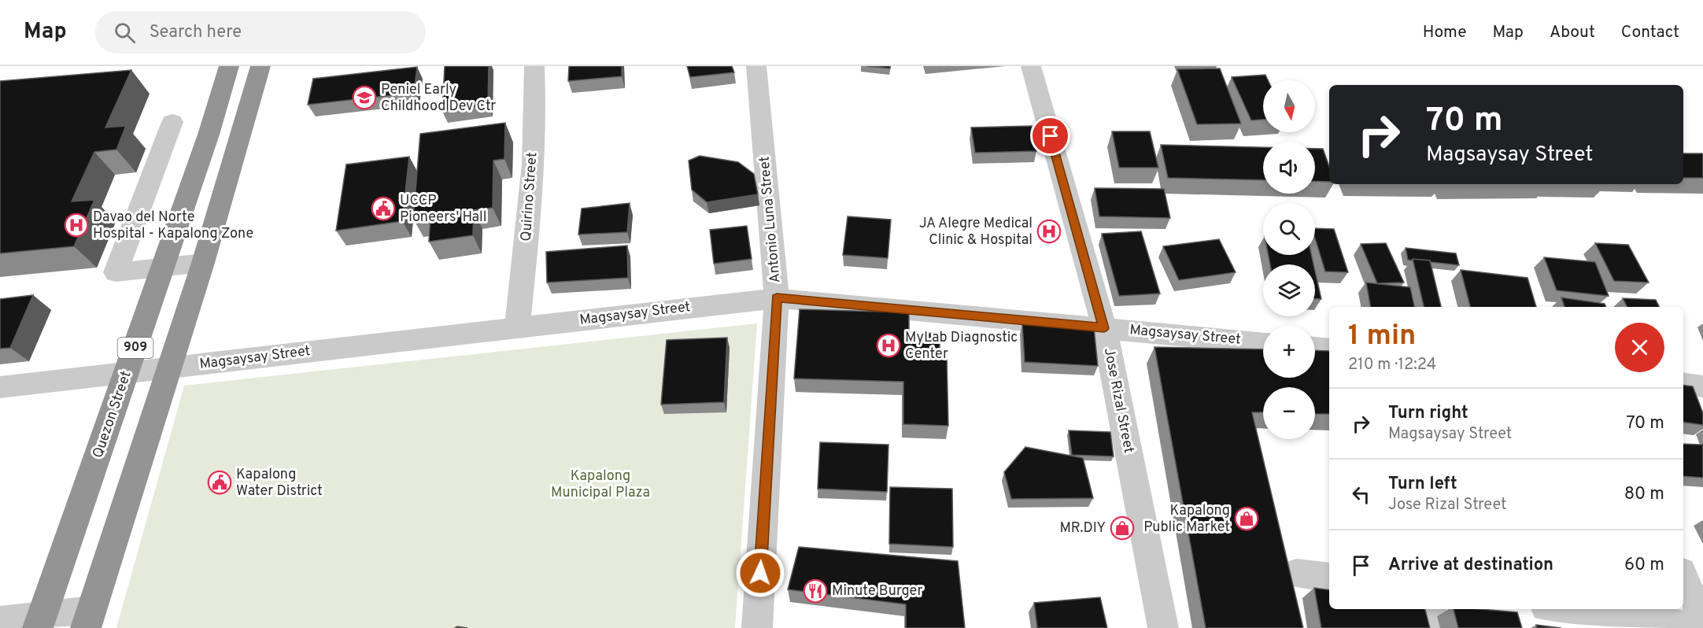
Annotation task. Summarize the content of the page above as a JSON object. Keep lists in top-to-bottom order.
{
  "streets": {
    "highway": ["909", "Quezon Street"],
    "street": [
      "Quirino Street",
      "Antonio Luna Street",
      "Magsaysay Street",
      "Jose Rizal Street"
    ]
  },
  "crossings": [
    ["Quirino Street", "Magsaysay Street"],
    ["Antonio Luna Street", "Magsaysay Street"],
    ["Magsaysay Street", "909"],
    ["Magsaysay Street", "Jose Rizal Street"],
    ["Magsaysay Street", "Quezon Street"]
  ],
  "parks": ["Kapalong Municipal Plaza"],
  "places": {
    "school or university": ["Peniel Early Childhood Dev Ctr"],
    "public building": ["UCCP Pioneers' Hall", "Kapalong Water District"],
    "hospital": ["Davao del Norte Hospital - Kapalong Zone", "JA Alegre Medical Clinic & Hospital", "MyLab Diagnostic Center"],
    "shop": ["Kapalong Public Market", "MR.DIY"],
    "restaurant": ["Minute Burger"]
  },
  "north": "bottom",
  "page": {
    "header": "Map",
    "search": "Search here",
    "nav": [
      "Home",
      "Map",
      "About",
      "Contact"
    ],
    "map_buttons": ["+", "−"],
    "turn": ["70 m", "Magsaysay Street"],
    "heading": ["1 min", "210 m · 12:24"],
    "list": [
      {
        "name": "Turn right",
        "note": "Magsaysay Street",
        "value": "70 m"
      },
      {
        "name": "Turn left",
        "note": "Jose Rizal Street",
        "value": "80 m"
      },
      {
        "name": "Arrive at destination",
        "value": "60 m"
      }
    ]
  }
}
